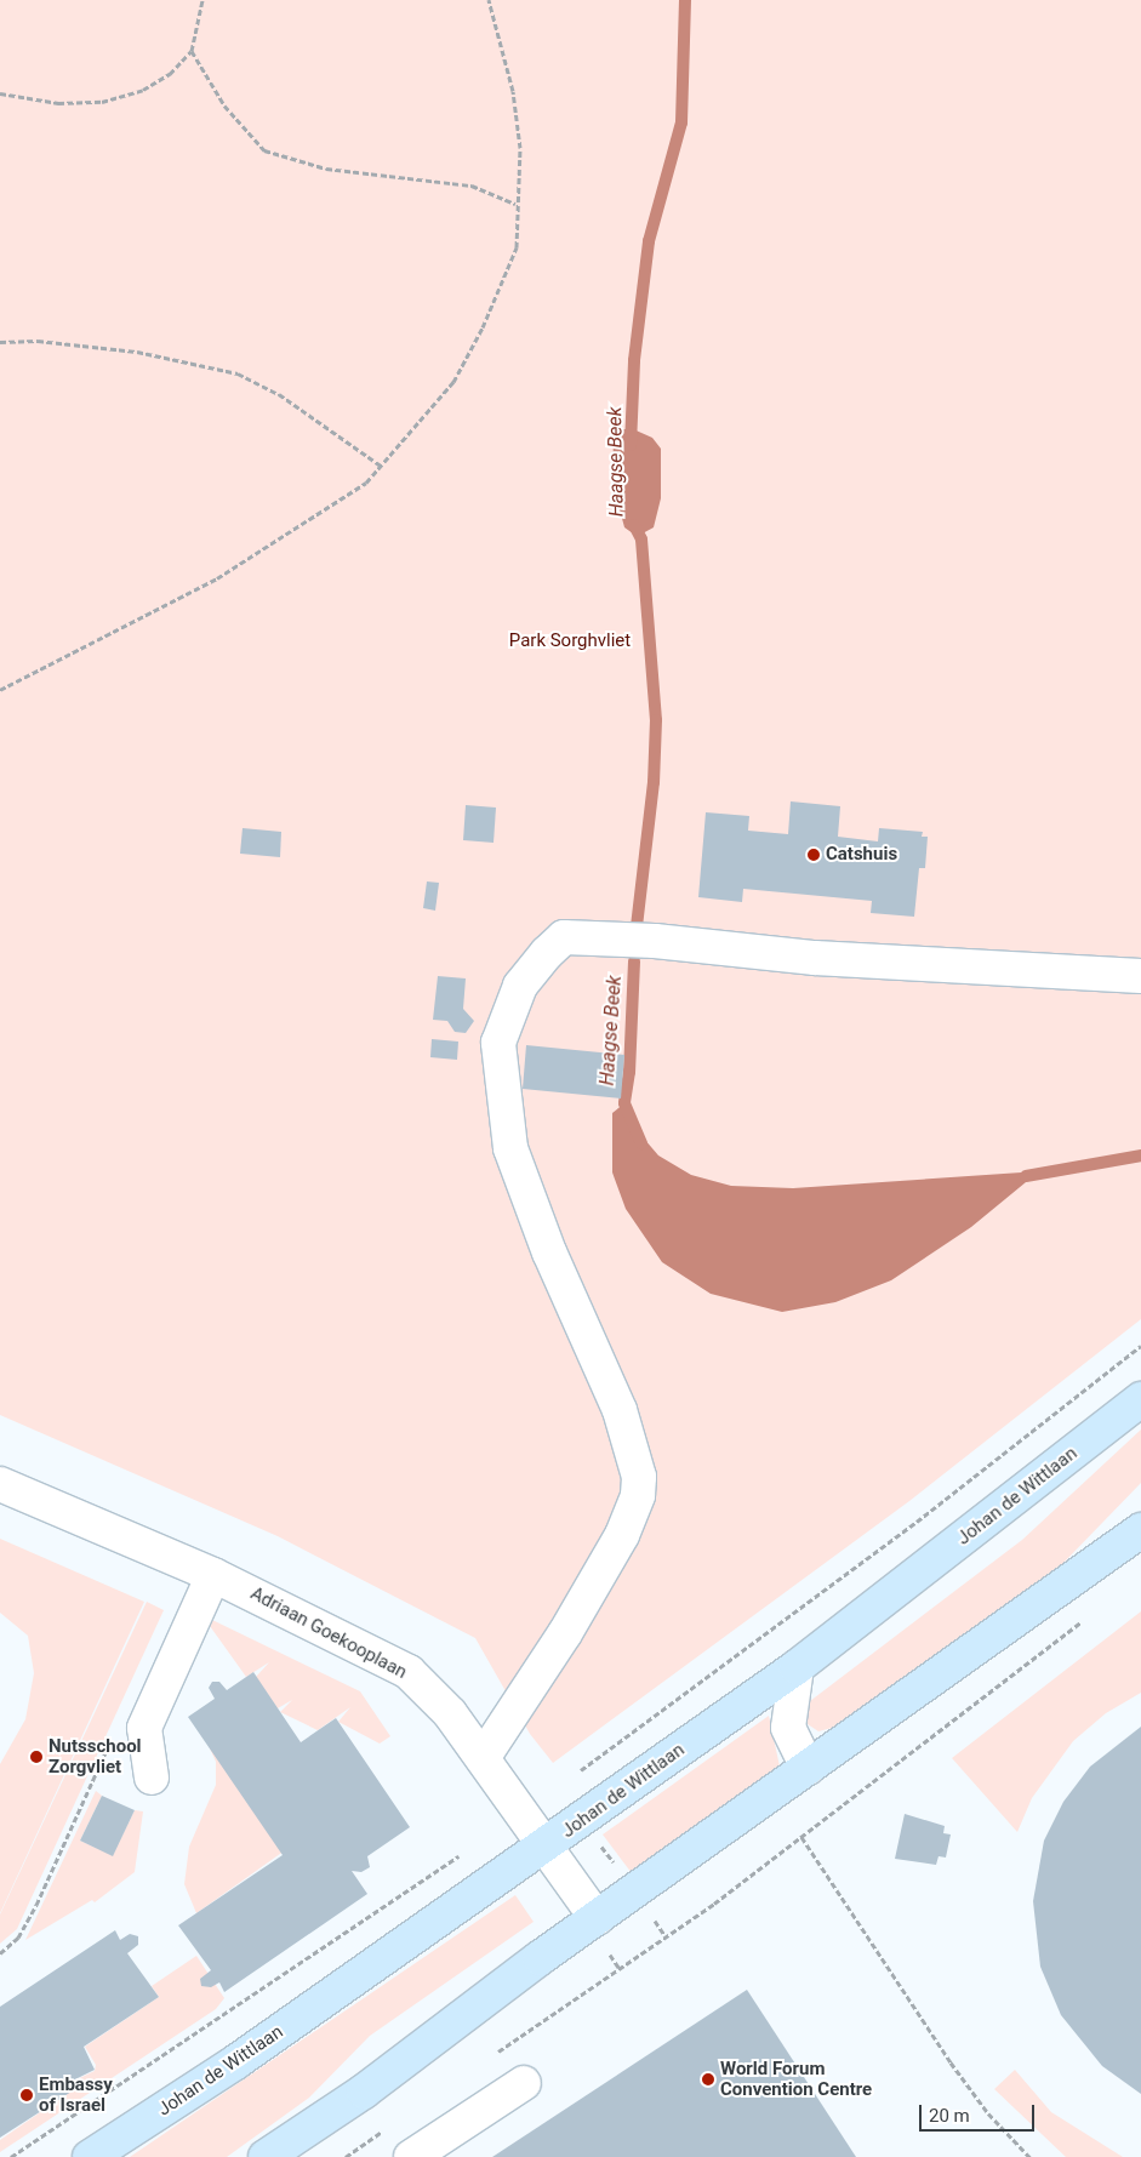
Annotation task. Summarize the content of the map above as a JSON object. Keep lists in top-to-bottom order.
{
  "streets": {
    "main road": ["Johan de Wittlaan"],
    "street": ["Adriaan Goekooplaan"]
  },
  "crossings": [
    ["Johan de Wittlaan", "Adriaan Goekooplaan"]
  ],
  "water": ["Haagse Beek"],
  "parks": ["Park Sorghvliet"],
  "places": [
    "Catshuis",
    "Nutsschool Zorgvliet",
    "World Forum Convention Centre",
    "Embassy of Israel"
  ],
  "scale_bar": "20 m"
}
